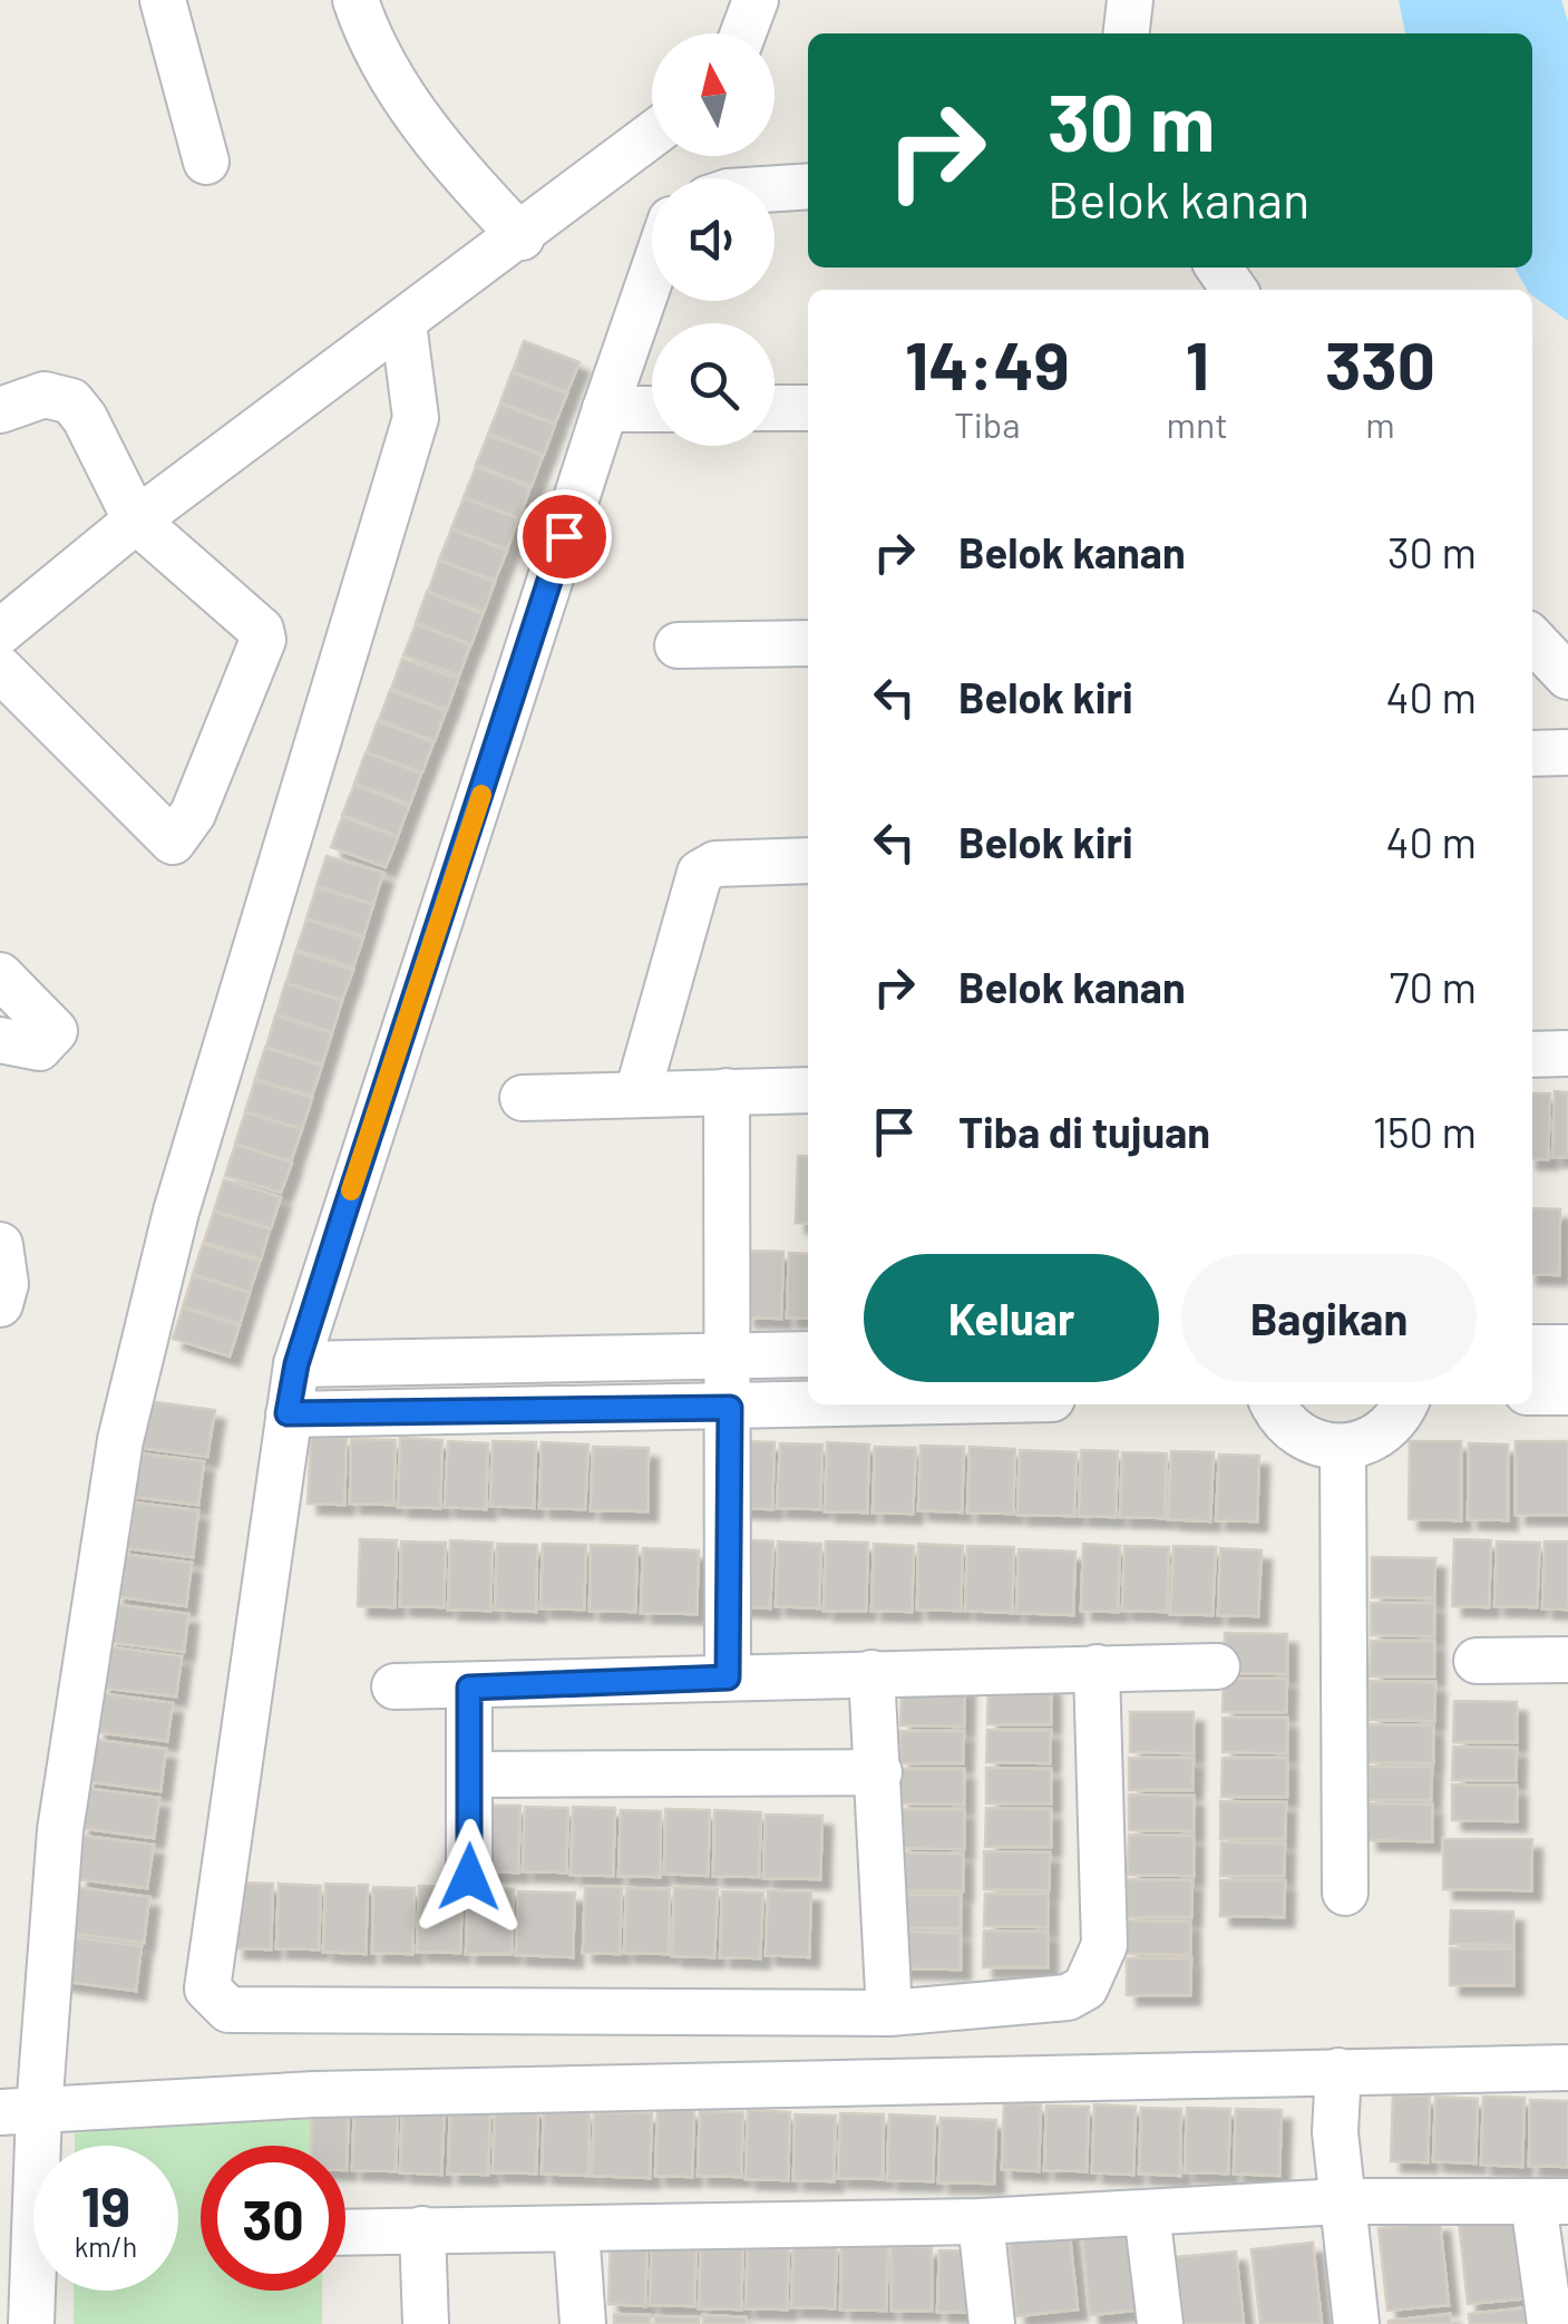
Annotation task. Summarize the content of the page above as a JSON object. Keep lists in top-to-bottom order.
{
  "north": "top",
  "page": {
    "turn": ["30 m", "Belok kanan"],
    "eta": [
      "14:49",
      "Tiba",
      "1",
      "mnt",
      "330",
      "m"
    ],
    "list": [
      {
        "name": "Belok kanan",
        "value": "30 m"
      },
      {
        "name": "Belok kiri",
        "value": "40 m"
      },
      {
        "name": "Belok kiri",
        "value": "40 m"
      },
      {
        "name": "Belok kanan",
        "value": "70 m"
      },
      {
        "name": "Tiba di tujuan",
        "value": "150 m"
      }
    ],
    "buttons": ["Keluar", "Bagikan"],
    "speed": "19 km/h",
    "limit": "30"
  }
}
